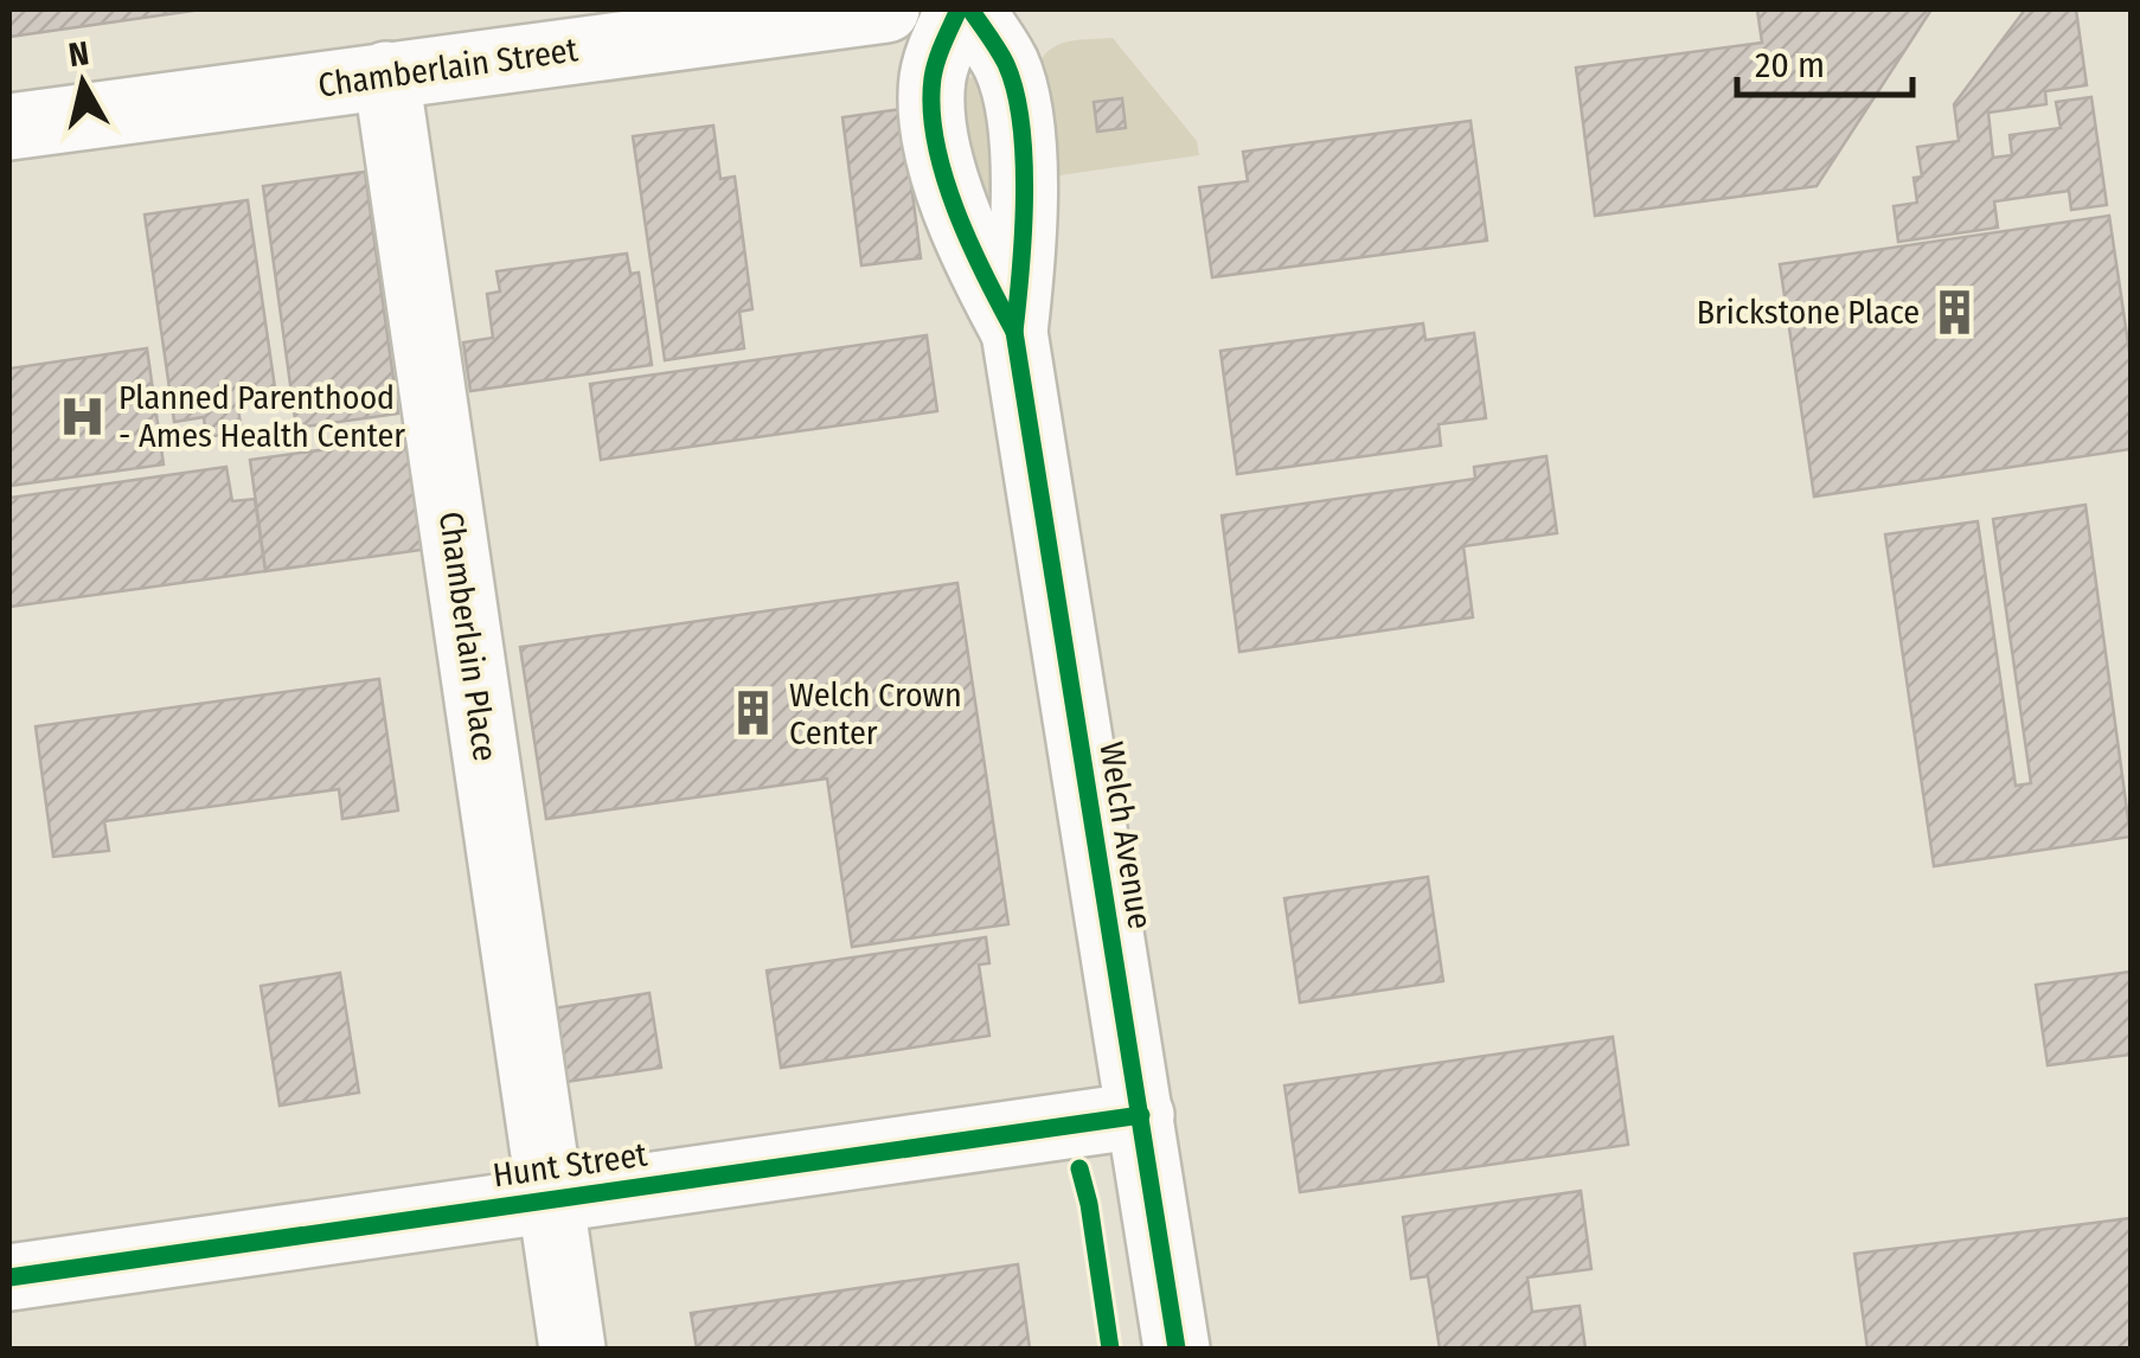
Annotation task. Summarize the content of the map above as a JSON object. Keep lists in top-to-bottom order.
{
  "streets": {
    "street": [
      "Chamberlain Street",
      "Chamberlain Place",
      "Welch Avenue",
      "Hunt Street"
    ]
  },
  "crossings": [
    ["Chamberlain Street", "Chamberlain Place"],
    ["Chamberlain Place", "Hunt Street"],
    ["Welch Avenue", "Hunt Street"]
  ],
  "places": {
    "building": ["Brickstone Place", "Welch Crown Center"],
    "hospital": ["Planned Parenthood - Ames Health Center"]
  },
  "scale_bar": "20 m",
  "north": "top"
}
